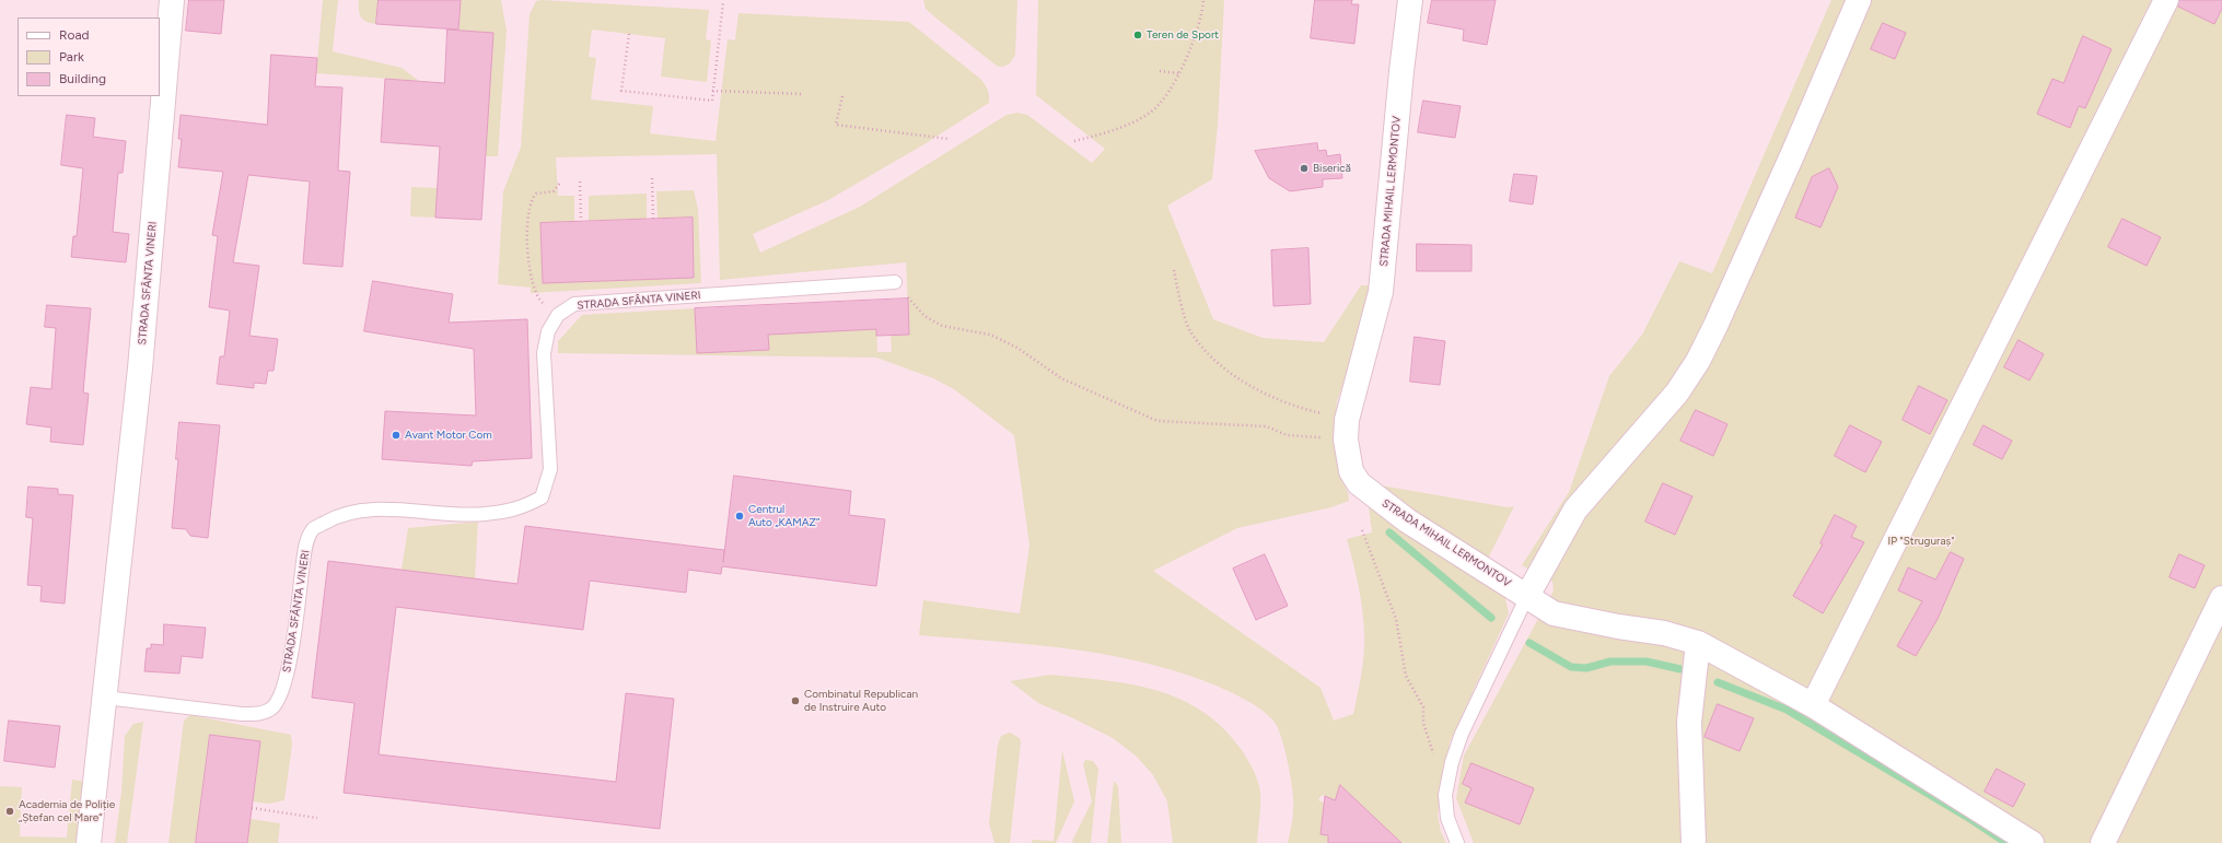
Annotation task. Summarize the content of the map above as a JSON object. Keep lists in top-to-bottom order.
{
  "streets": {
    "street": ["STRADA MIHAIL LERMONTOV", "STRADA SFÂNTA VINERI"]
  },
  "parks": ["IP \"Struguraș\""],
  "places": [
    "Teren de Sport",
    "Biserică",
    "Avant Motor Com",
    "Centrul Auto „KAMAZ”",
    "Combinatul Republican de Instruire Auto",
    "Academia de Poliție „Ștefan cel Mare“"
  ],
  "legend": ["Road", "Park", "Building"]
}
